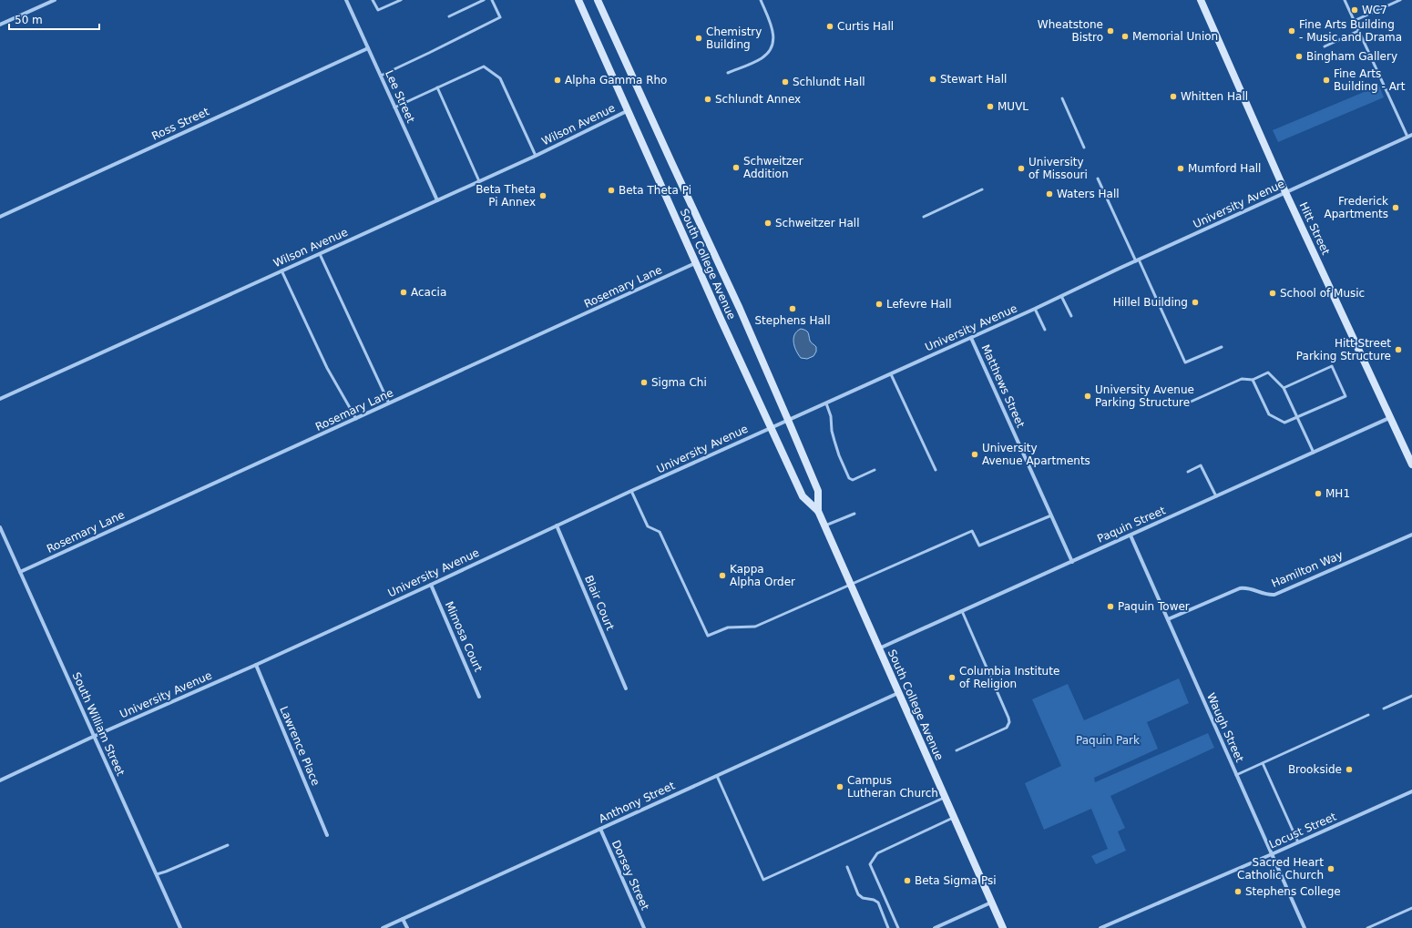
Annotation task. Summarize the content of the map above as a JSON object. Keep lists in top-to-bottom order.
{
  "streets": {
    "main road": ["Hitt Street", "South College Avenue"],
    "street": [
      "Lee Street",
      "Ross Street",
      "Wilson Avenue",
      "University Avenue",
      "Rosemary Lane",
      "Matthews Street",
      "Paquin Street",
      "Hamilton Way",
      "Blair Court",
      "Mimosa Court",
      "South William Street",
      "Waugh Street",
      "Lawrence Place",
      "Anthony Street",
      "Locust Street",
      "Dorsey Street"
    ]
  },
  "crossings": [
    ["Lee Street", "Ross Street"],
    ["Lee Street", "Wilson Avenue"],
    ["Wilson Avenue", "South College Avenue"],
    ["University Avenue", "Hitt Street"],
    ["University Avenue", "South College Avenue"],
    ["University Avenue", "Matthews Street"],
    ["University Avenue", "Blair Court"],
    ["University Avenue", "Mimosa Court"],
    ["University Avenue", "South William Street"],
    ["University Avenue", "Lawrence Place"],
    ["Hitt Street", "Paquin Street"],
    ["South College Avenue", "Rosemary Lane"],
    ["South College Avenue", "Paquin Street"],
    ["South College Avenue", "Anthony Street"],
    ["Rosemary Lane", "South William Street"],
    ["Matthews Street", "Paquin Street"],
    ["Paquin Street", "Waugh Street"],
    ["Hamilton Way", "Waugh Street"],
    ["Waugh Street", "Locust Street"],
    ["Anthony Street", "Dorsey Street"]
  ],
  "parks": ["Paquin Park"],
  "places": [
    "WC7",
    "Curtis Hall",
    "Wheatstone Bistro",
    "Fine Arts Building - Music and Drama",
    "Memorial Union",
    "Chemistry Building",
    "Bingham Gallery",
    "Stewart Hall",
    "Alpha Gamma Rho",
    "Fine Arts Building - Art",
    "Schlundt Hall",
    "Whitten Hall",
    "Schlundt Annex",
    "MUVL",
    "Schweitzer Addition",
    "University of Missouri",
    "Mumford Hall",
    "Beta Theta Pi",
    "Waters Hall",
    "Beta Theta Pi Annex",
    "Frederick Apartments",
    "Schweitzer Hall",
    "Acacia",
    "School of Music",
    "Hillel Building",
    "Lefevre Hall",
    "Stephens Hall",
    "Hitt Street Parking Structure",
    "Sigma Chi",
    "University Avenue Parking Structure",
    "University Avenue Apartments",
    "MH1",
    "Kappa Alpha Order",
    "Paquin Tower",
    "Columbia Institute of Religion",
    "Brookside",
    "Campus Lutheran Church",
    "Sacred Heart Catholic Church",
    "Beta Sigma Psi",
    "Stephens College"
  ],
  "scale_bar": "50 m"
}
